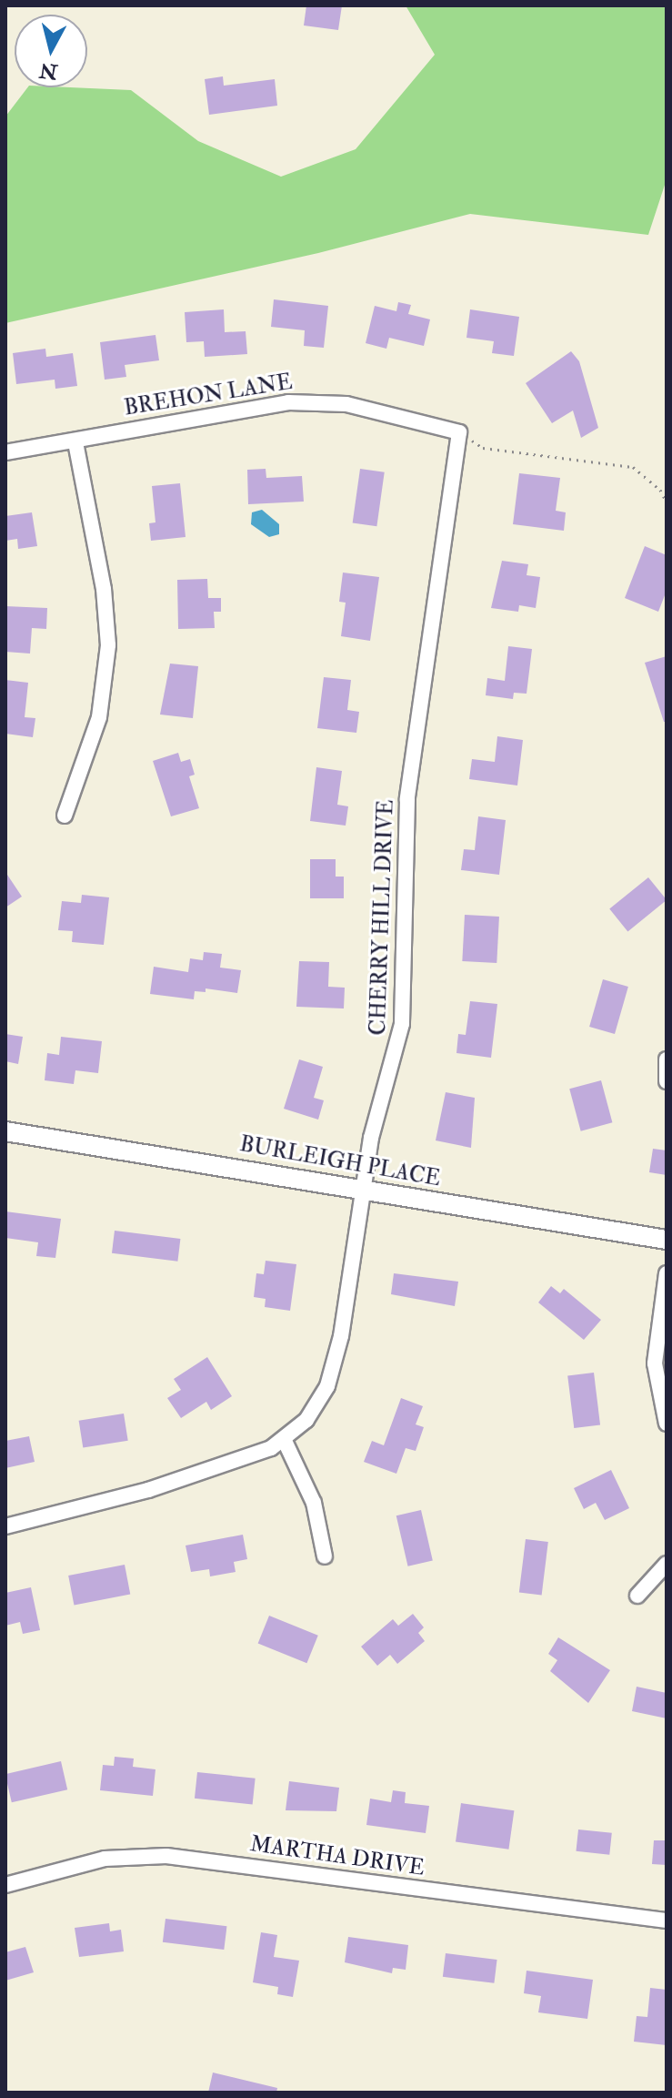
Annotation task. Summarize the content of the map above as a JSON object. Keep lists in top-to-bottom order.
{
  "streets": {
    "street": [
      "BREHON LANE",
      "CHERRY HILL DRIVE",
      "BURLEIGH PLACE",
      "MARTHA DRIVE"
    ]
  },
  "crossings": [
    ["BREHON LANE", "CHERRY HILL DRIVE"],
    ["CHERRY HILL DRIVE", "BURLEIGH PLACE"]
  ],
  "north": "bottom"
}
